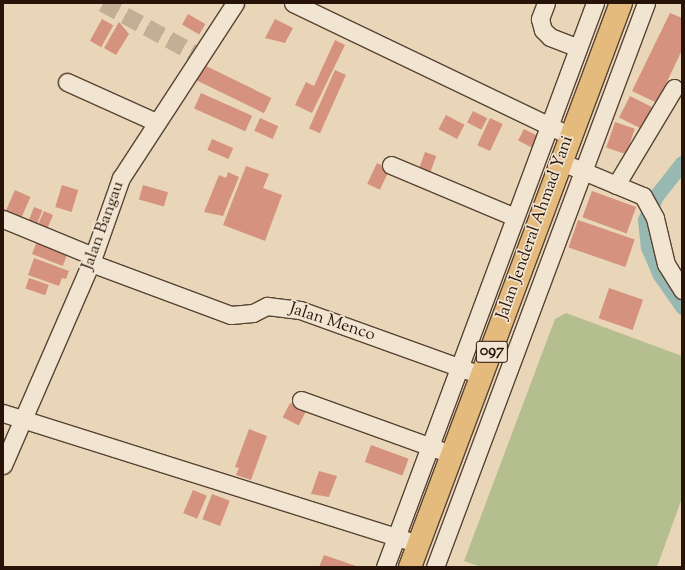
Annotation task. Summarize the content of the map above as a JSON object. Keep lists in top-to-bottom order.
{
  "streets": {
    "main road": ["Jalan Jenderal Ahmad Yani", "097"],
    "street": ["Jalan Bangau", "Jalan Menco"]
  },
  "crossings": [
    ["Jalan Bangau", "Jalan Menco"],
    ["Jalan Jenderal Ahmad Yani", "Jalan Menco"]
  ]
}
